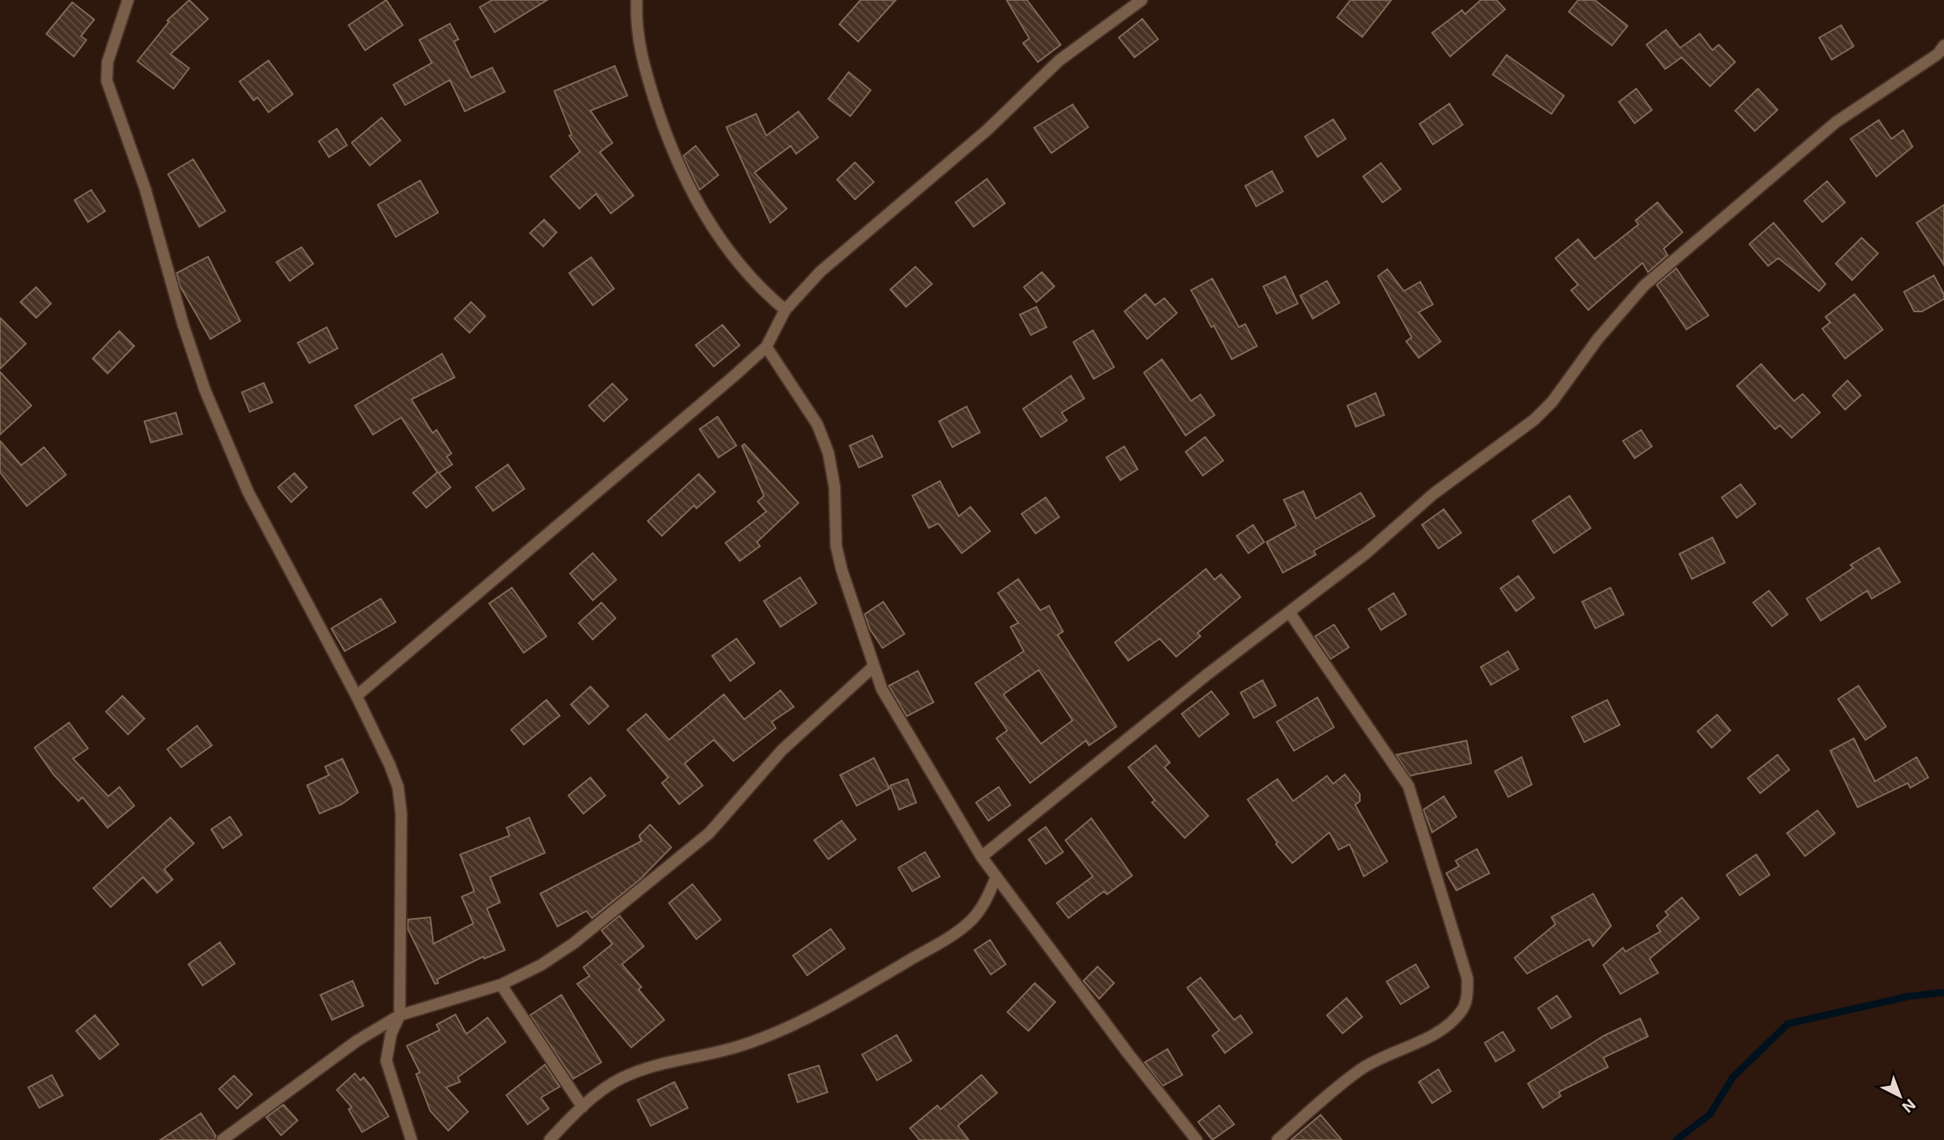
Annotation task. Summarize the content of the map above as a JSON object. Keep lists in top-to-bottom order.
{
  "north": "bottom right"
}
